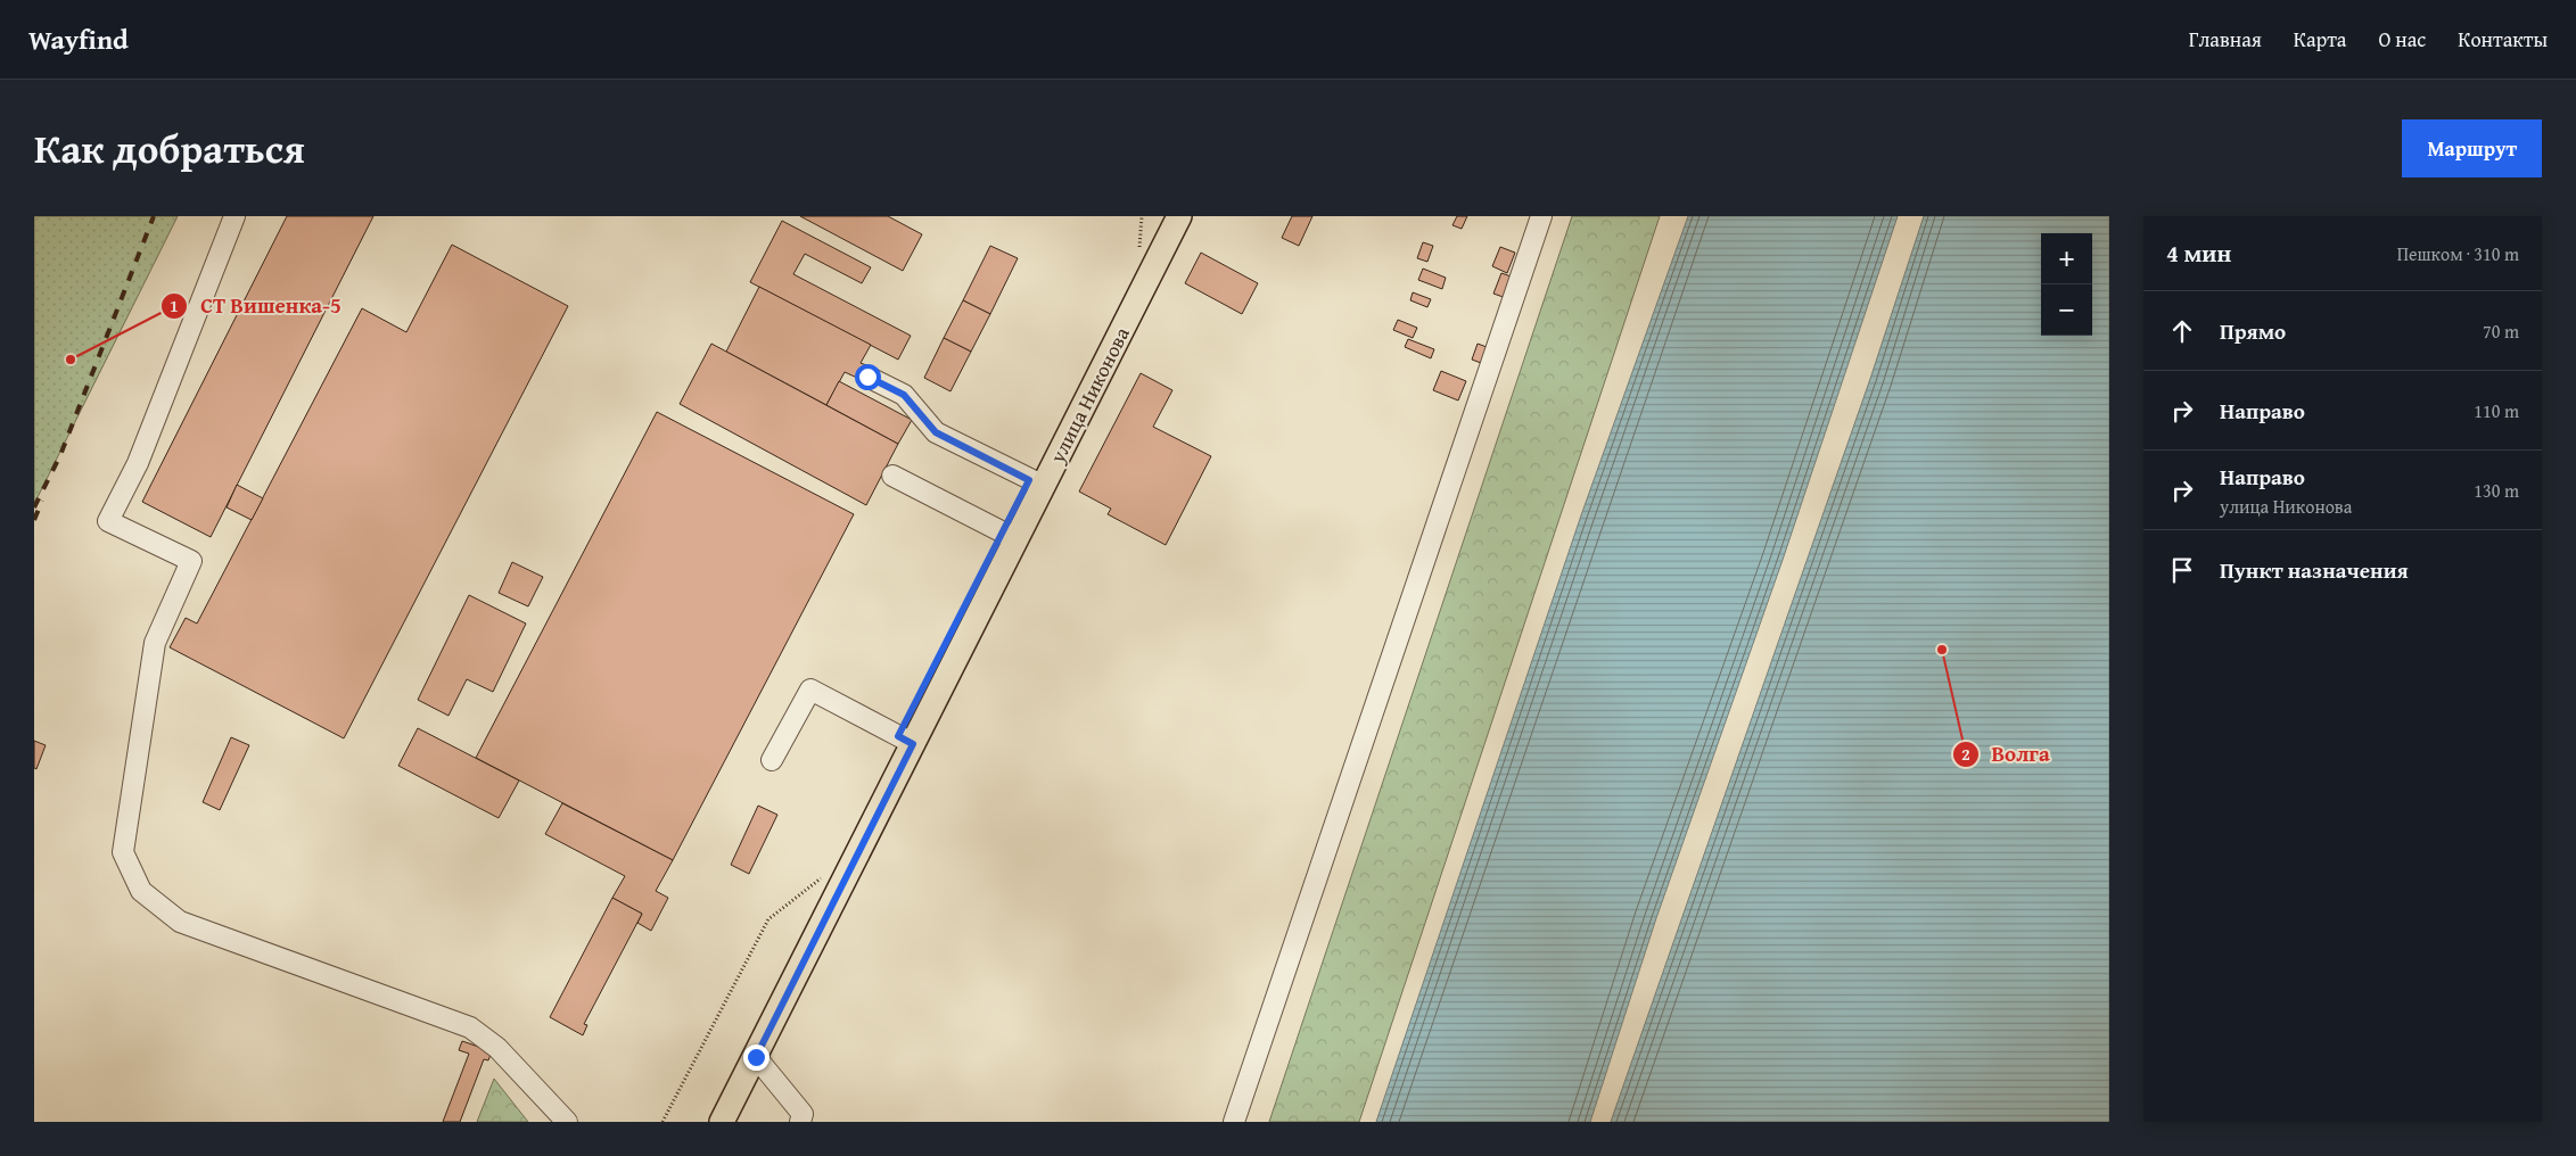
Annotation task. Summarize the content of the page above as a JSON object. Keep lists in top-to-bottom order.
{
  "streets": {
    "main road": ["улица Никонова"]
  },
  "places": ["СТ Вишенка-5", "Волга"],
  "page": {
    "header": "Wayfind",
    "nav": [
      "Главная",
      "Карта",
      "О нас",
      "Контакты"
    ],
    "title": "Как добраться",
    "buttons": "Маршрут",
    "heading": ["4 мин", "Пешком · 310 m"],
    "map_buttons": ["+", "−"],
    "list": [
      ["Прямо", "70 m"],
      ["Направо", "110 m"],
      ["Направо", "улица Никонова", "130 m"],
      "Пункт назначения"
    ]
  }
}
